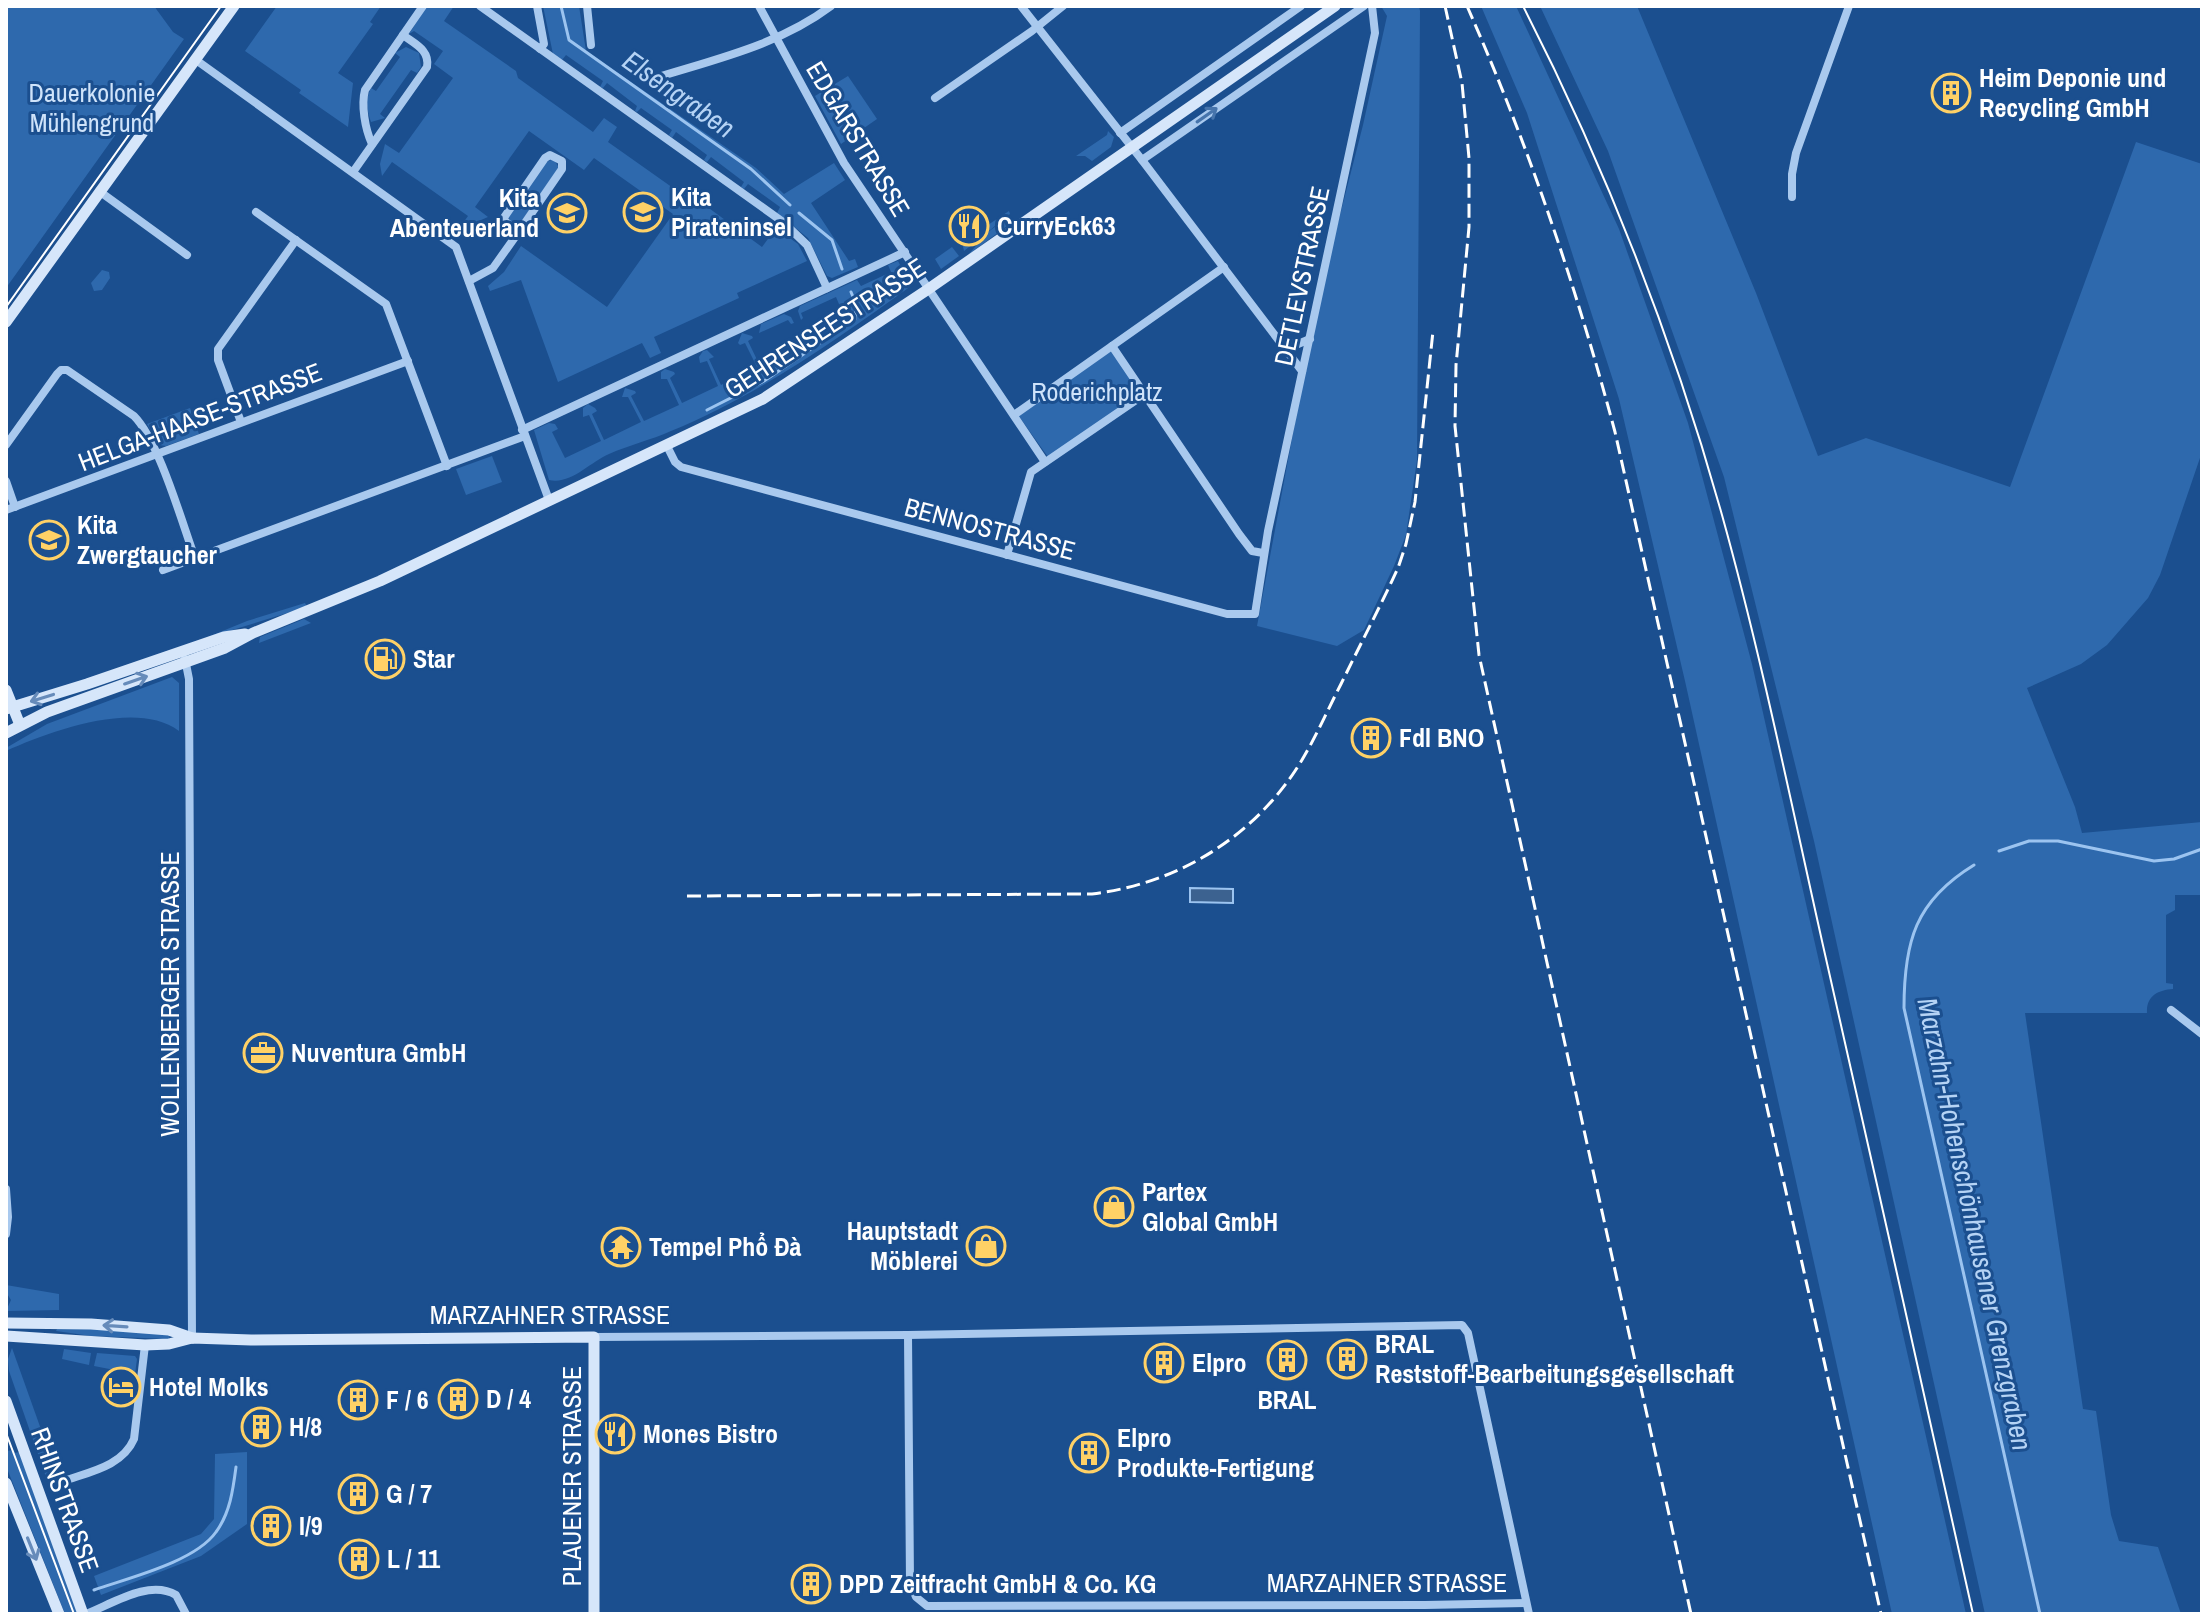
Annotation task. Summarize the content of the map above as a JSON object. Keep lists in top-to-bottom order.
{
  "streets": {
    "main road": [
      "GEHRENSEESTRASSE",
      "MARZAHNER STRASSE",
      "PLAUENER STRASSE",
      "RHINSTRASSE"
    ],
    "street": [
      "EDGARSTRASSE",
      "DETLEVSTRASSE",
      "HELGA-HAASE-STRASSE",
      "BENNOSTRASSE",
      "WOLLENBERGER STRASSE"
    ]
  },
  "crossings": [
    ["EDGARSTRASSE", "GEHRENSEESTRASSE"],
    ["DETLEVSTRASSE", "BENNOSTRASSE"],
    ["GEHRENSEESTRASSE", "BENNOSTRASSE"],
    ["GEHRENSEESTRASSE", "WOLLENBERGER STRASSE"],
    ["WOLLENBERGER STRASSE", "MARZAHNER STRASSE"],
    ["MARZAHNER STRASSE", "PLAUENER STRASSE"]
  ],
  "water": ["Elsengraben", "Marzahn-Hohenschönhausener Grenzgraben"],
  "parks": ["Dauerkolonie Mühlengrund", "Roderichplatz"],
  "places": {
    "building": [
      "Heim Deponie und Recycling GmbH",
      "Fdl BNO",
      "BRAL Reststoff-Bearbeitungsgesellschaft",
      "BRAL",
      "Elpro",
      "D / 4",
      "F / 6",
      "H/8",
      "Elpro Produkte-Fertigung",
      "G / 7",
      "I/9",
      "L / 11",
      "DPD Zeitfracht GmbH & Co. KG"
    ],
    "school or university": ["Kita Pirateninsel", "Kita Abenteuerland", "Kita Zwergtaucher"],
    "restaurant": ["CurryEck63", "Mones Bistro"],
    "fuel station": ["Star"],
    "office": ["Nuventura GmbH"],
    "shop": ["Partex Global GmbH", "Hauptstadt Möblerei"],
    "temple": ["Tempel Phổ Đà"],
    "hotel": ["Hotel Molks"]
  }
}
